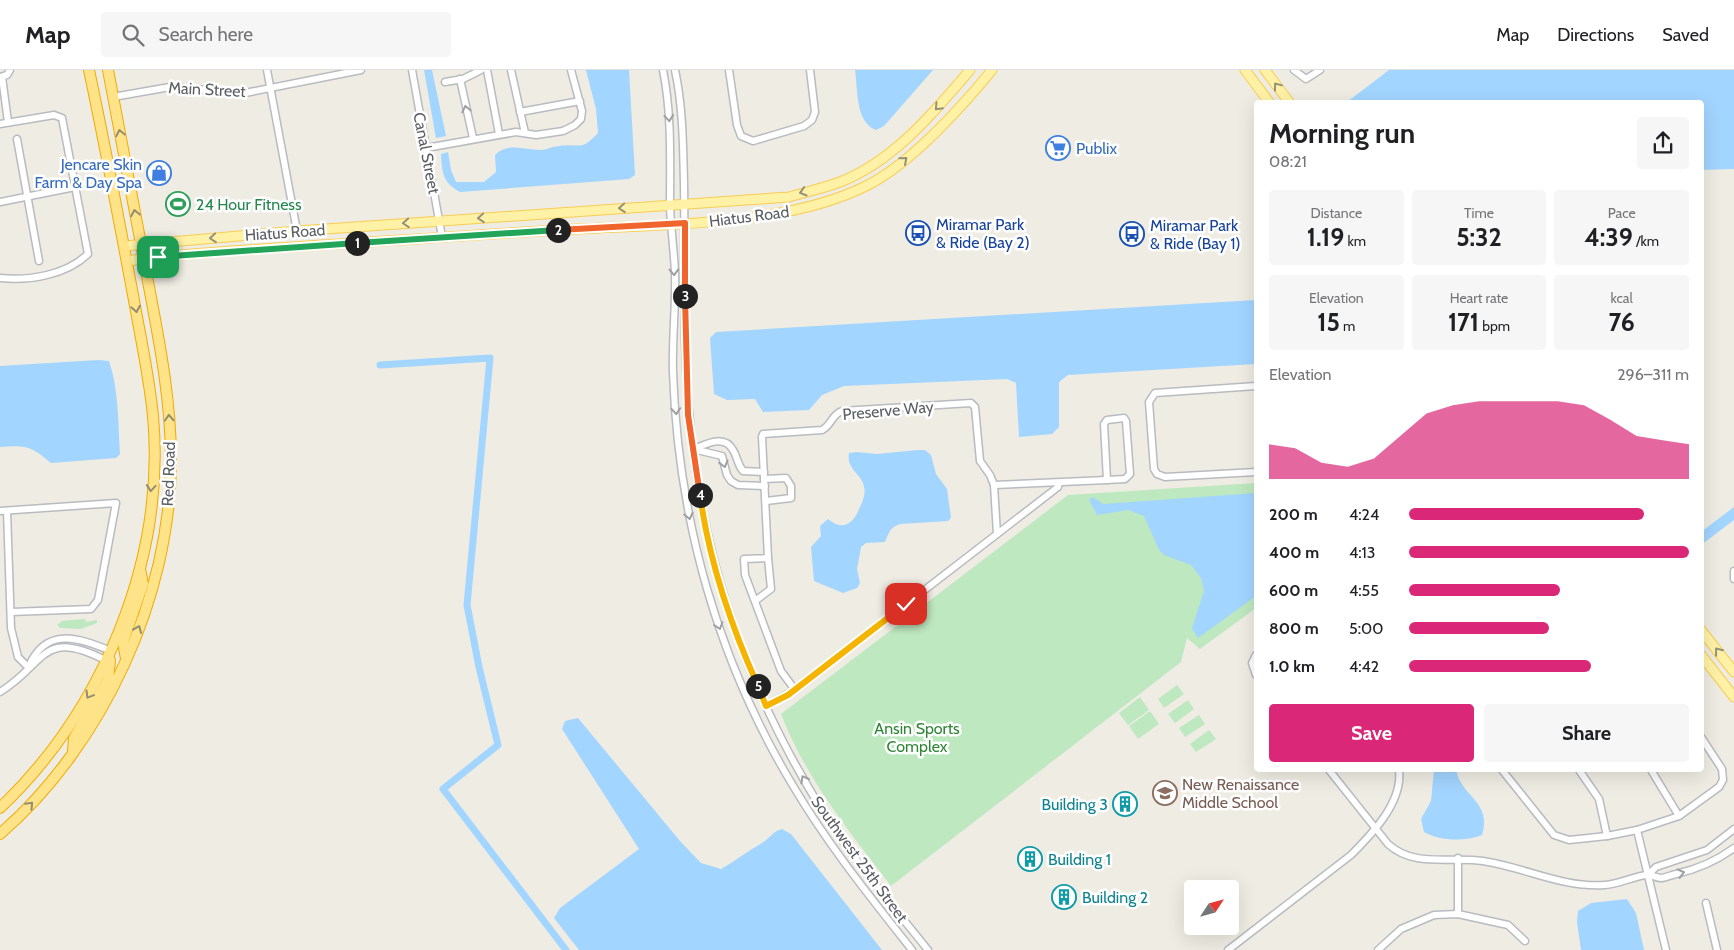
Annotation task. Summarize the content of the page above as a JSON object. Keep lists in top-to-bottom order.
{
  "streets": {
    "highway": ["Red Road"],
    "main road": ["Hiatus Road"],
    "street": [
      "Main Street",
      "Canal Street",
      "Preserve Way",
      "Southwest 25th Street"
    ]
  },
  "crossings": [
    ["Main Street", "Red Road"],
    ["Canal Street", "Hiatus Road"],
    ["Hiatus Road", "Red Road"],
    ["Hiatus Road", "Southwest 25th Street"]
  ],
  "parks": ["Ansin Sports Complex"],
  "places": {
    "supermarket": ["Publix"],
    "shop": ["Jencare Skin Farm & Day Spa"],
    "sports": ["24 Hour Fitness"],
    "bus stop": ["Miramar Park & Ride (Bay 2)", "Miramar Park & Ride (Bay 1)"],
    "school or university": ["New Renaissance Middle School"],
    "building": ["Building 3", "Building 1", "Building 2"]
  },
  "north": "top right",
  "page": {
    "header": "Map",
    "search": "Search here",
    "nav": ["Map", "Directions", "Saved"],
    "heading": ["Morning run", "08:21"],
    "stats": [
      ["Distance", "1.19 km"],
      ["Time", "5:32"],
      ["Pace", "4:39 /km"],
      ["Elevation", "15 m"],
      ["Heart rate", "171 bpm"],
      ["kcal", "76"]
    ],
    "pins": [
      "2",
      "1",
      "3",
      "4",
      "5"
    ],
    "chart": ["Elevation", "296–311 m"],
    "list": [
      {
        "name": "200 m",
        "note": "4:24"
      },
      {
        "name": "400 m",
        "note": "4:13"
      },
      {
        "name": "600 m",
        "note": "4:55"
      },
      {
        "name": "800 m",
        "note": "5:00"
      },
      {
        "name": "1.0 km",
        "note": "4:42"
      }
    ],
    "buttons": ["Save", "Share"]
  }
}
